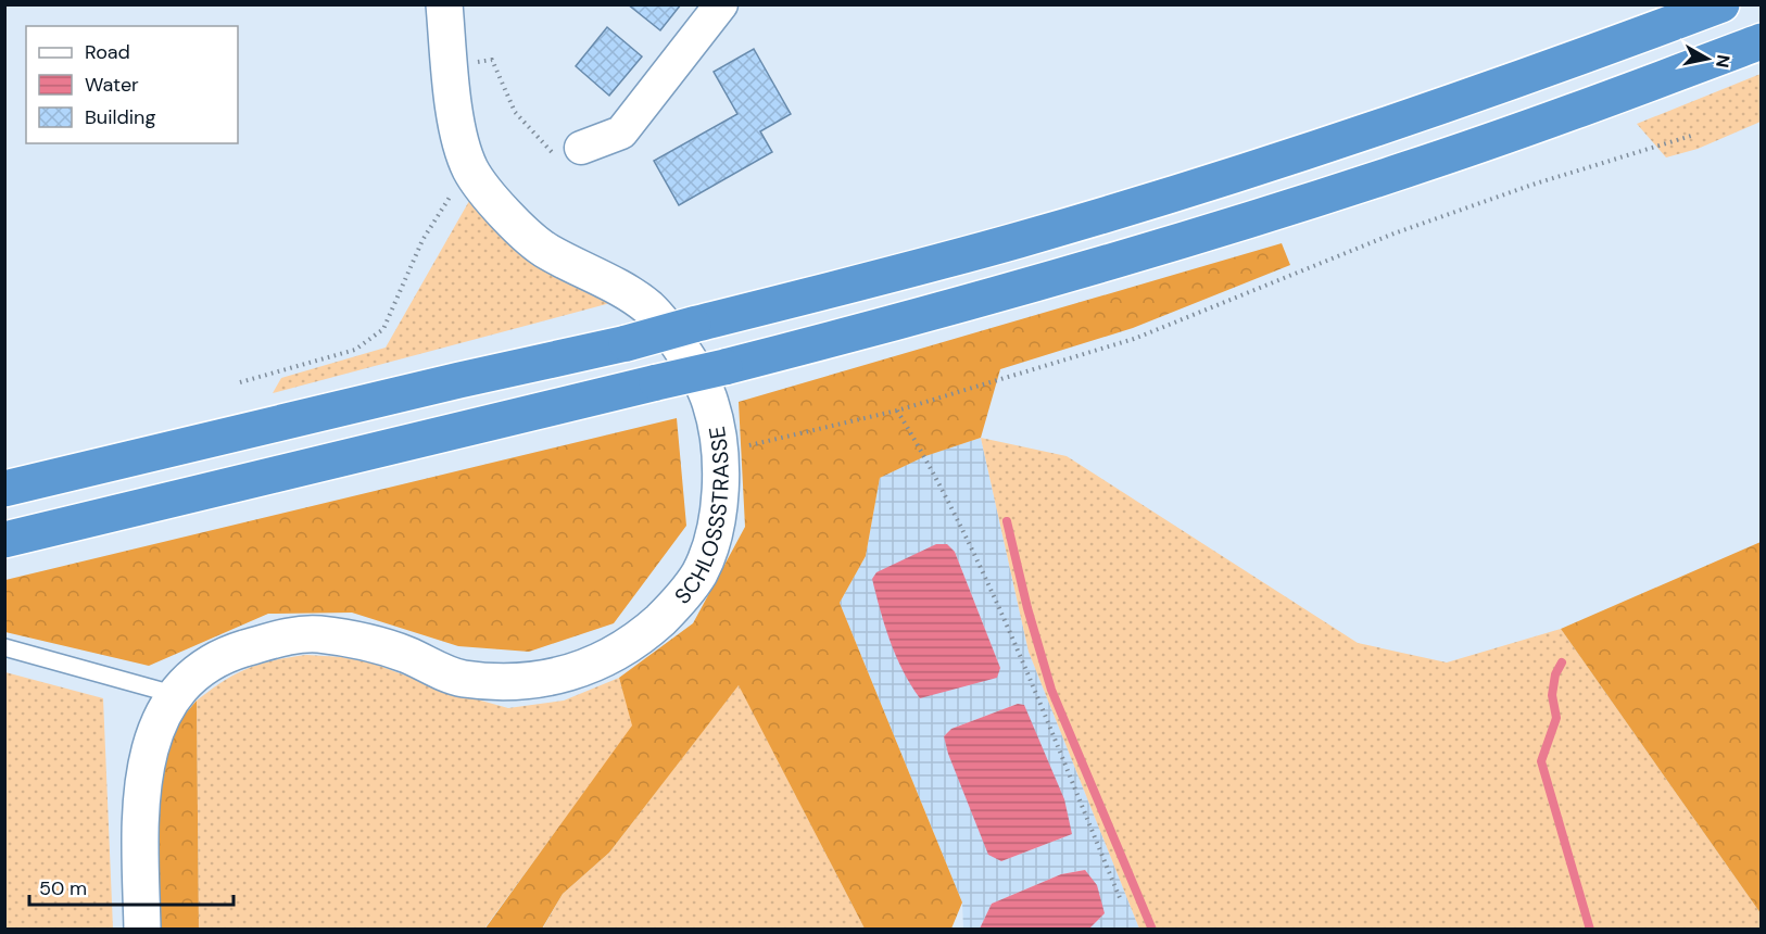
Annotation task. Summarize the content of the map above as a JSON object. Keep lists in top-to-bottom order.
{
  "streets": {
    "street": ["SCHLOSSSTRASSE"]
  },
  "legend": ["Road", "Water", "Building"],
  "scale_bar": "50 m",
  "north": "right"
}
